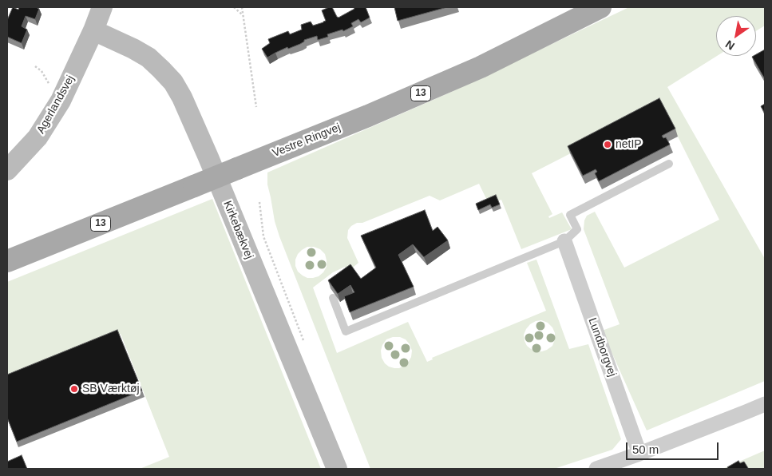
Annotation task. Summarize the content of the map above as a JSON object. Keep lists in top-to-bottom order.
{
  "streets": {
    "main road": ["13", "Vestre Ringvej"],
    "street": ["Agerlandsvej", "Kirkebækvej", "Lundborgvej"]
  },
  "crossings": [
    ["Agerlandsvej", "Kirkebækvej"]
  ],
  "places": ["netIP", "SB Værktøj"],
  "scale_bar": "50 m",
  "north": "bottom left"
}
